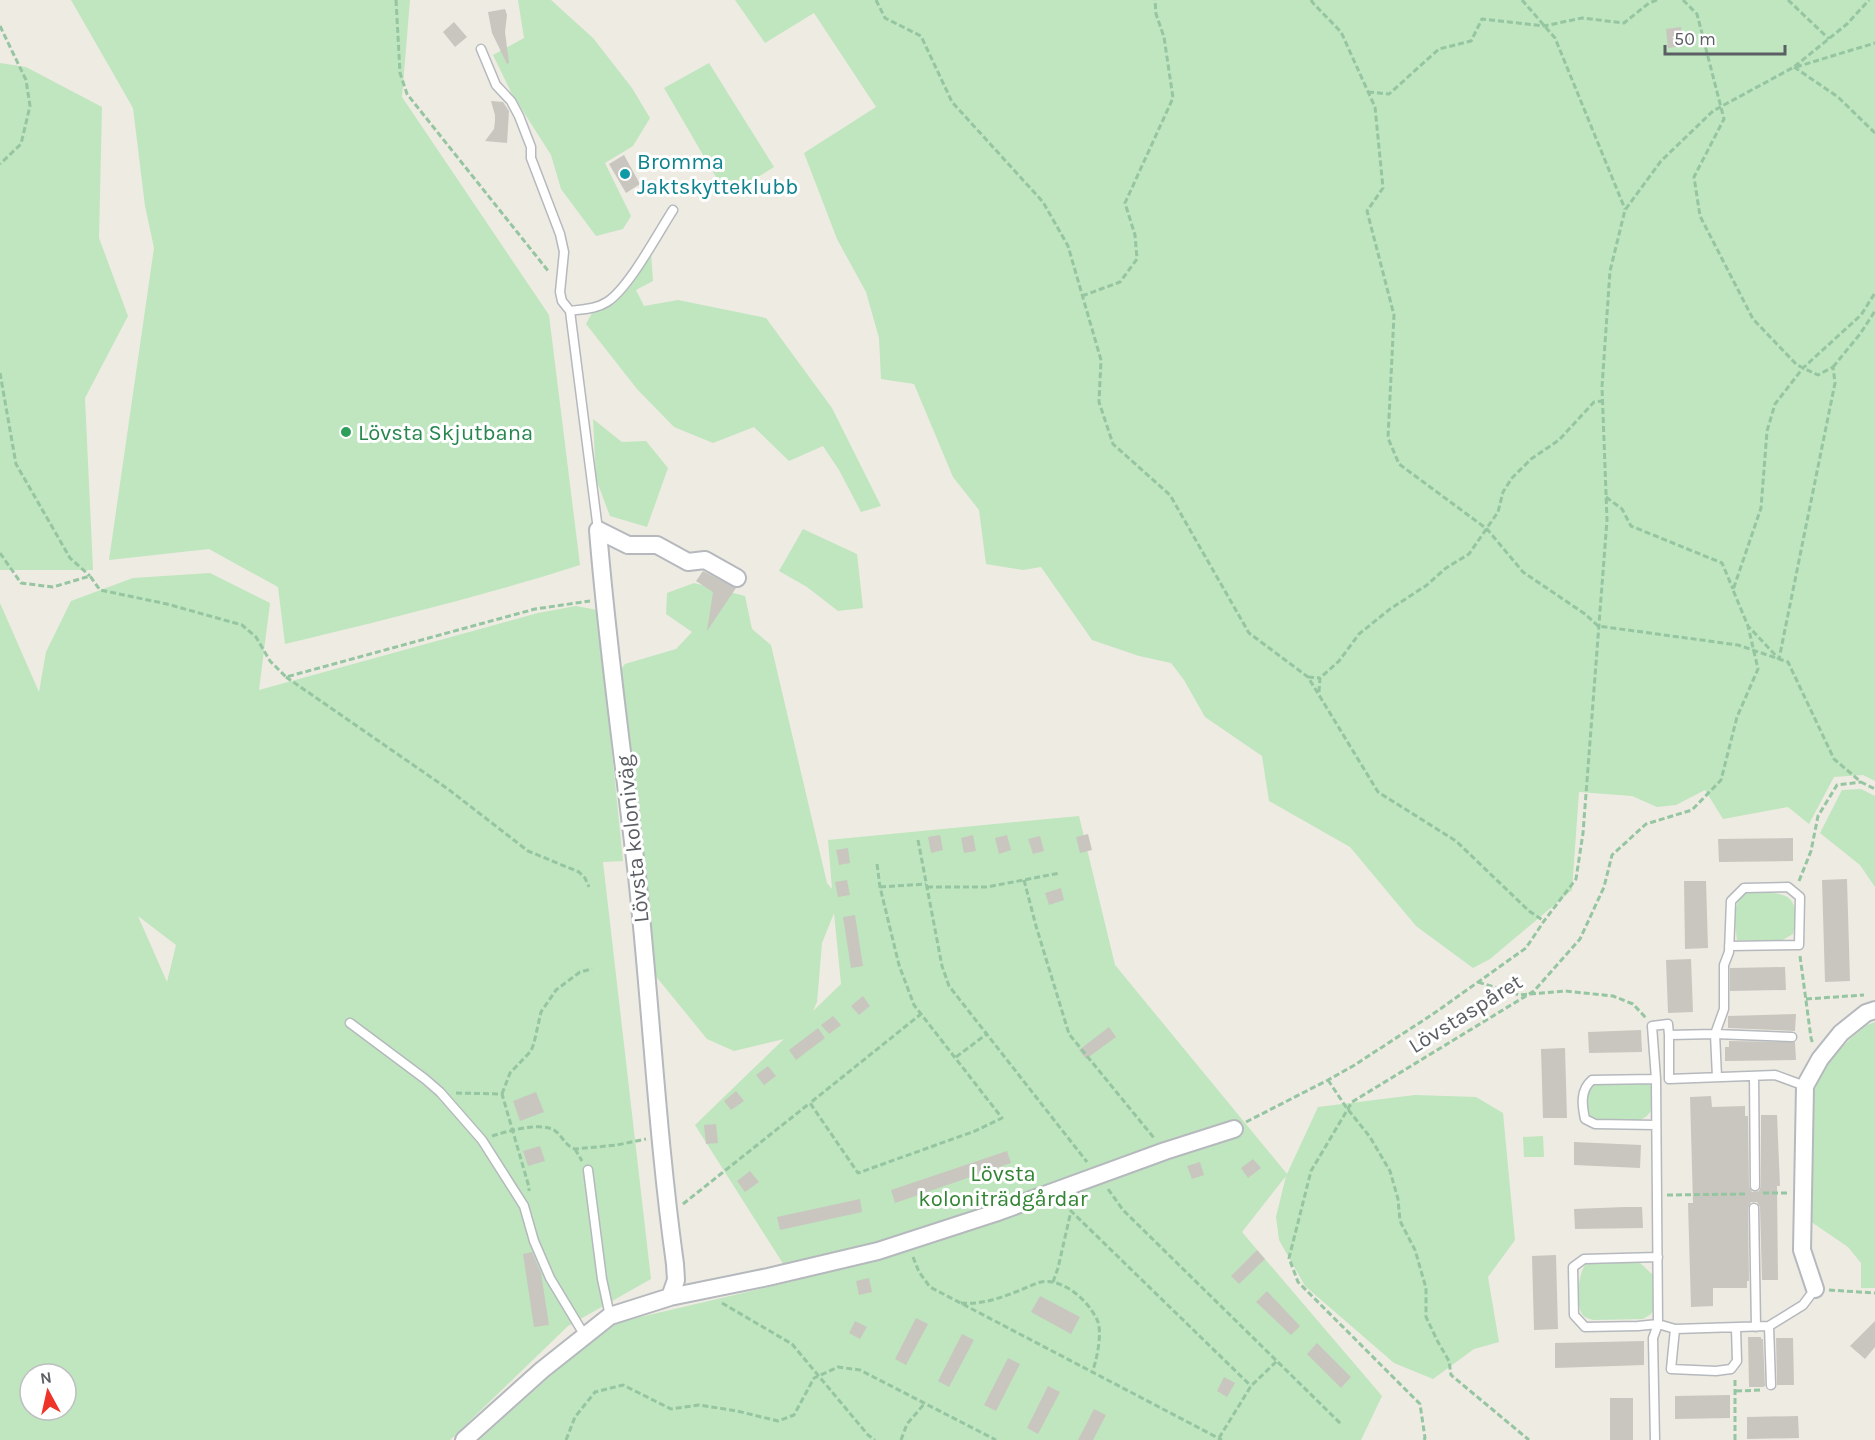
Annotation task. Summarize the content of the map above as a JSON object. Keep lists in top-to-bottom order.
{
  "streets": {
    "street": ["Lövsta koloniväg"],
    "path": ["Lövstaspåret"]
  },
  "parks": ["Lövsta koloniträdgårdar"],
  "places": ["Bromma Jaktskytteklubb", "Lövsta Skjutbana"],
  "scale_bar": "50 m",
  "north": "top"
}
